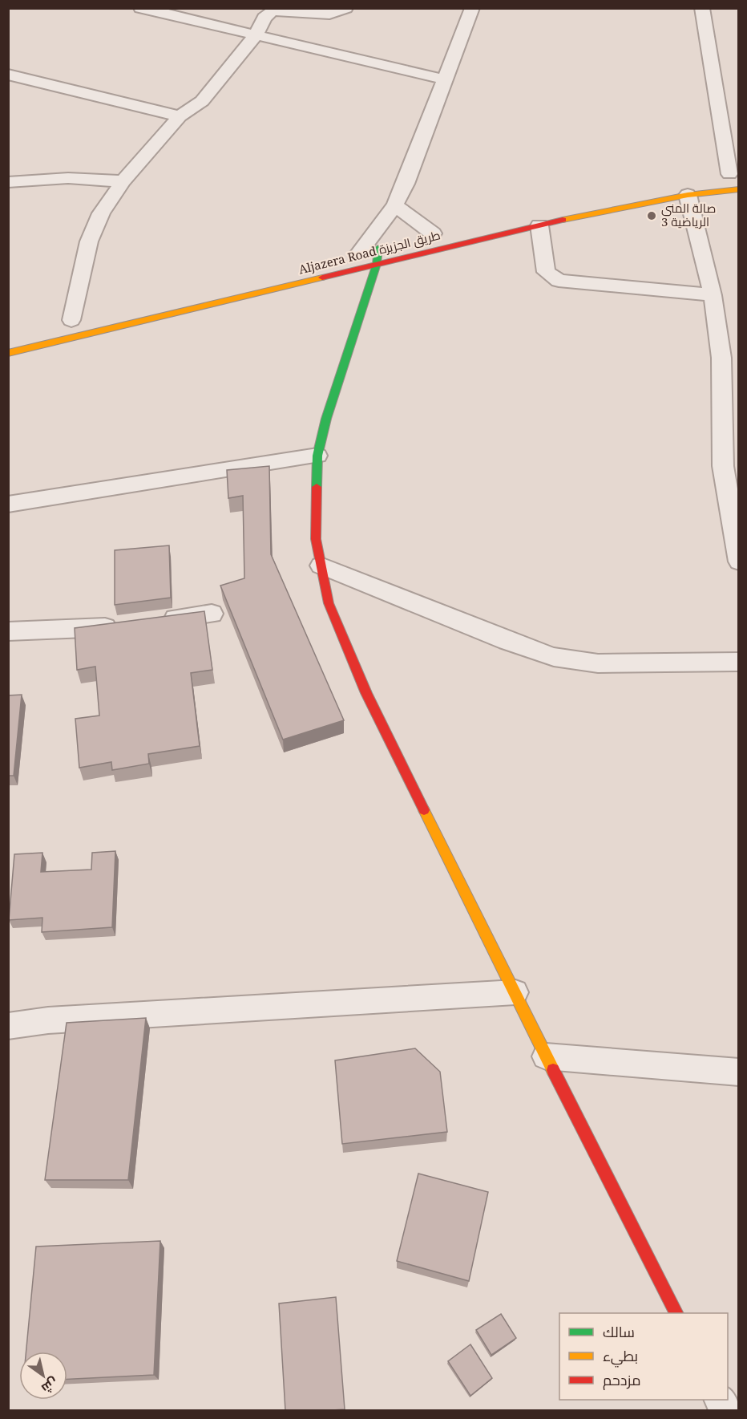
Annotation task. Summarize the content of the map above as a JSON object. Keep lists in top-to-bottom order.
{
  "streets": {
    "street": ["Aljazera Road طريق الجزيزة"]
  },
  "places": ["صالة المنى الرياضية 3"],
  "legend": ["سالك", "بطيء", "مزدحم"],
  "north": "bottom right"
}
